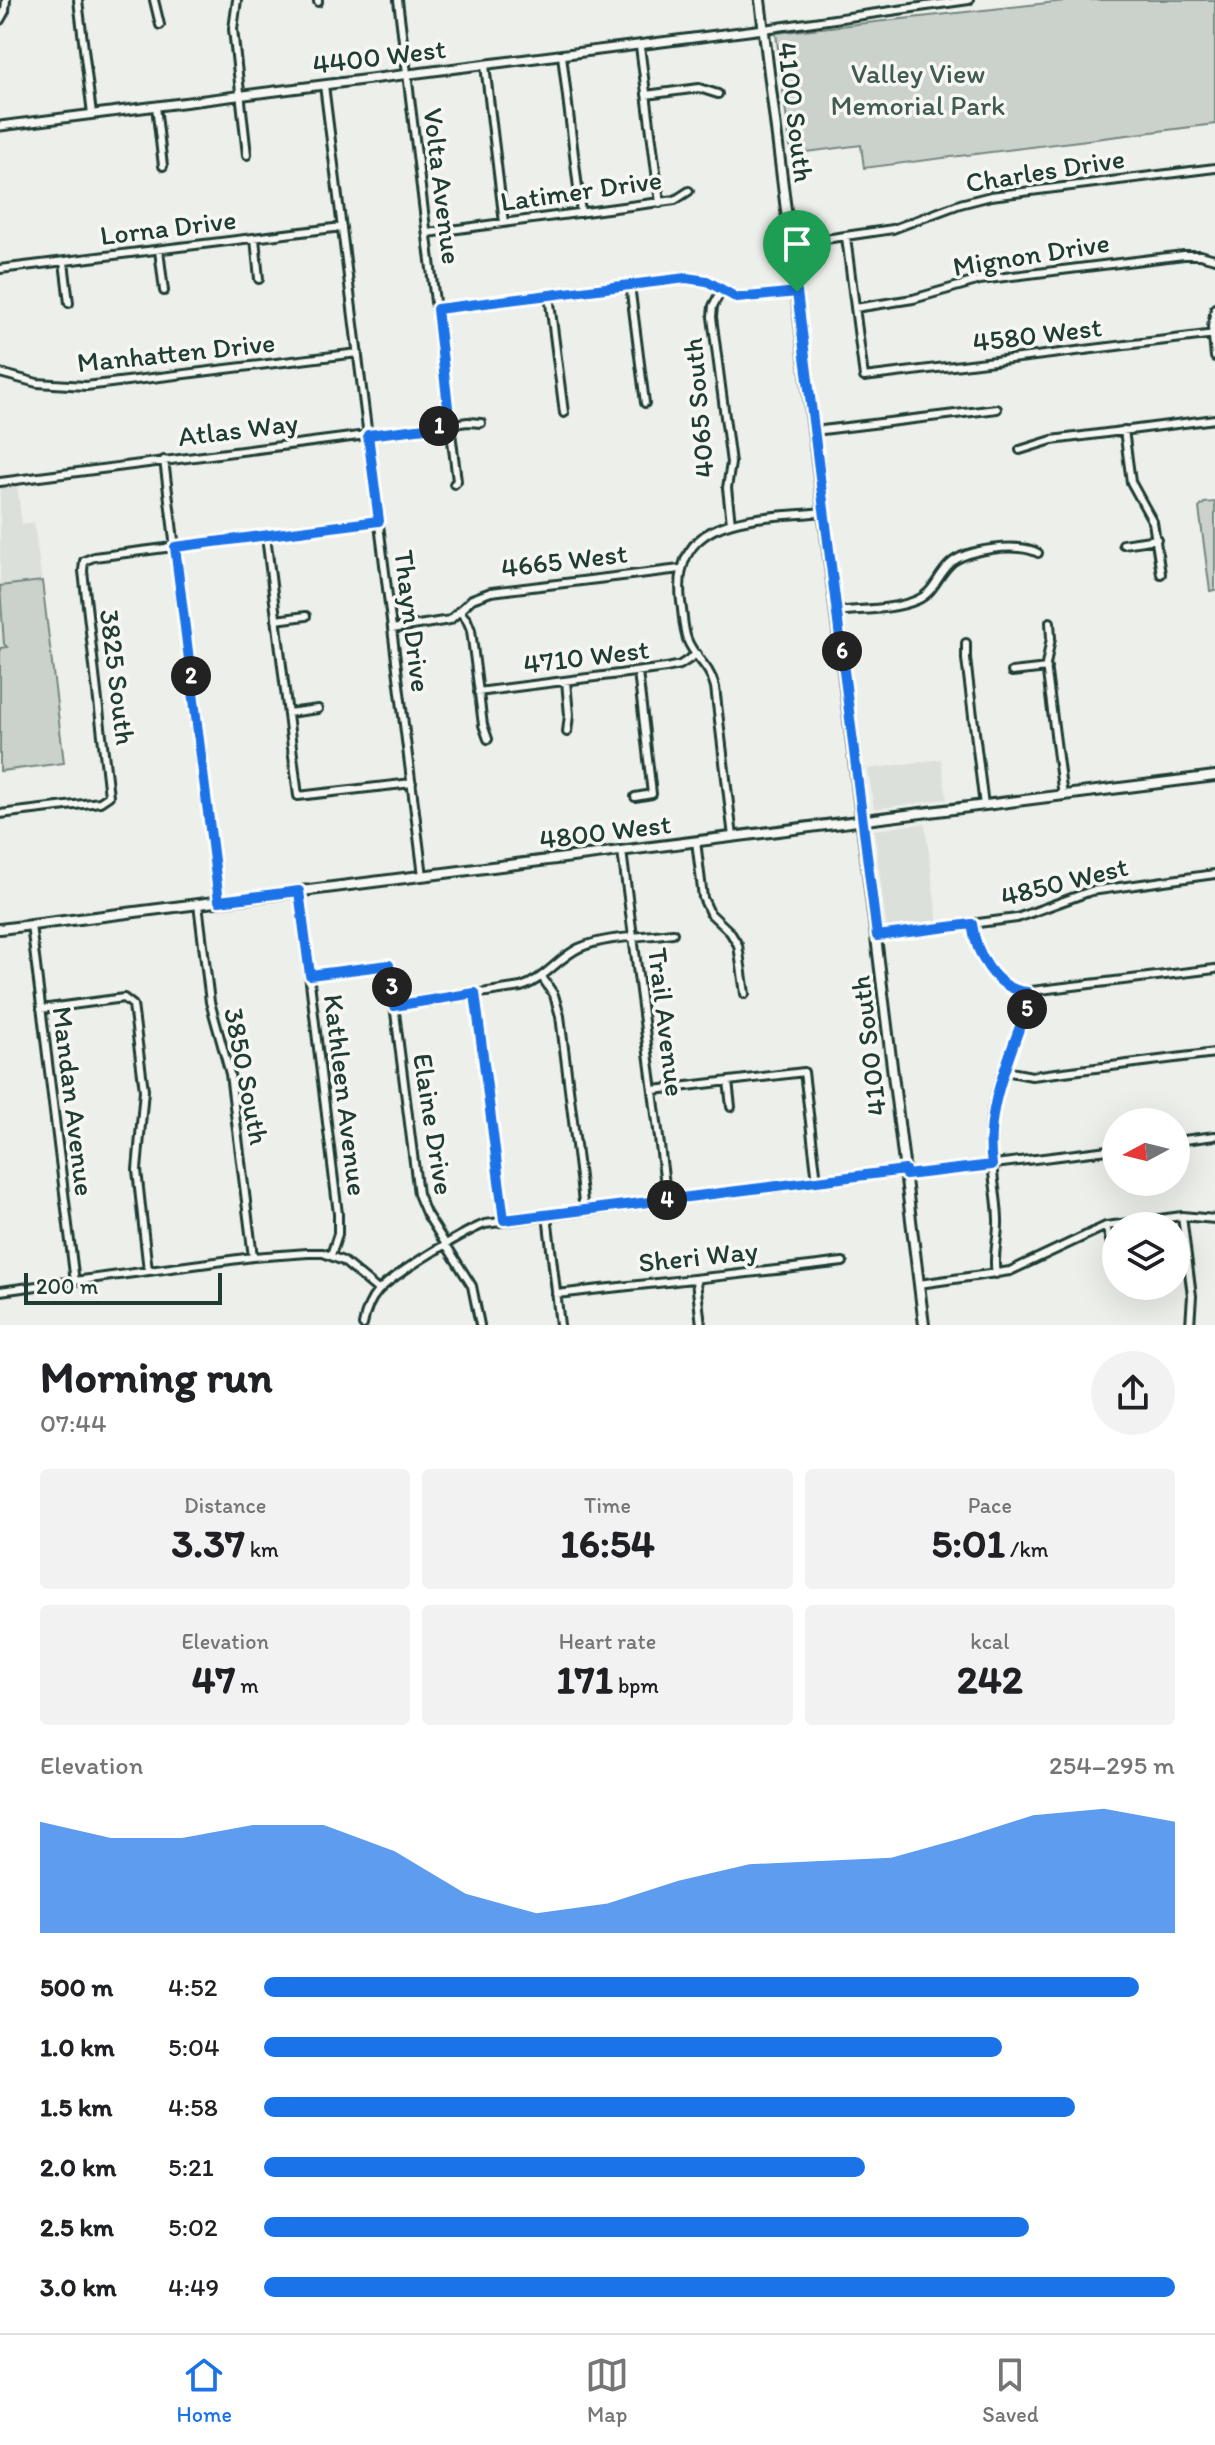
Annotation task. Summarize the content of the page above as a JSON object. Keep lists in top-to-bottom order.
{
  "streets": {
    "main road": ["4100 South", "4800 West"],
    "street": [
      "4400 West",
      "Charles Drive",
      "Volta Avenue",
      "Latimer Drive",
      "Lorna Drive",
      "Mignon Drive",
      "4580 West",
      "Manhatten Drive",
      "4065 South",
      "Atlas Way",
      "4665 West",
      "Thayn Drive",
      "4710 West",
      "3825 South",
      "4850 West",
      "Trail Avenue",
      "3850 South",
      "Kathleen Avenue",
      "Mandan Avenue",
      "Elaine Drive",
      "Sheri Way"
    ]
  },
  "crossings": [
    ["4400 West", "4100 South"],
    ["4400 West", "Volta Avenue"],
    ["4400 West", "Thayn Drive"],
    ["4100 South", "Charles Drive"],
    ["4100 South", "4800 West"],
    ["4100 South", "4850 West"],
    ["Volta Avenue", "Latimer Drive"],
    ["Volta Avenue", "Atlas Way"],
    ["Lorna Drive", "Thayn Drive"],
    ["Mignon Drive", "4580 West"],
    ["Manhatten Drive", "Thayn Drive"],
    ["Atlas Way", "Thayn Drive"],
    ["4665 West", "Thayn Drive"],
    ["Thayn Drive", "4800 West"],
    ["4800 West", "Trail Avenue"],
    ["4800 West", "3850 South"],
    ["4800 West", "Kathleen Avenue"],
    ["4800 West", "Mandan Avenue"],
    ["Kathleen Avenue", "Elaine Drive"]
  ],
  "parks": ["Valley View Memorial Park"],
  "scale_bar": "200 m",
  "north": "left",
  "page": {
    "pins": [
      "1",
      "6",
      "2",
      "3",
      "5",
      "4"
    ],
    "scale": "200 m",
    "heading": ["Morning run", "07:44"],
    "stats": [
      ["Distance", "3.37 km"],
      ["Time", "16:54"],
      ["Pace", "5:01 /km"],
      ["Elevation", "47 m"],
      ["Heart rate", "171 bpm"],
      ["kcal", "242"]
    ],
    "chart": ["Elevation", "254–295 m"],
    "list": [
      {
        "name": "500 m",
        "note": "4:52"
      },
      {
        "name": "1.0 km",
        "note": "5:04"
      },
      {
        "name": "1.5 km",
        "note": "4:58"
      },
      {
        "name": "2.0 km",
        "note": "5:21"
      },
      {
        "name": "2.5 km",
        "note": "5:02"
      },
      {
        "name": "3.0 km",
        "note": "4:49"
      }
    ],
    "tabs": ["Home", "Map", "Saved"]
  }
}
